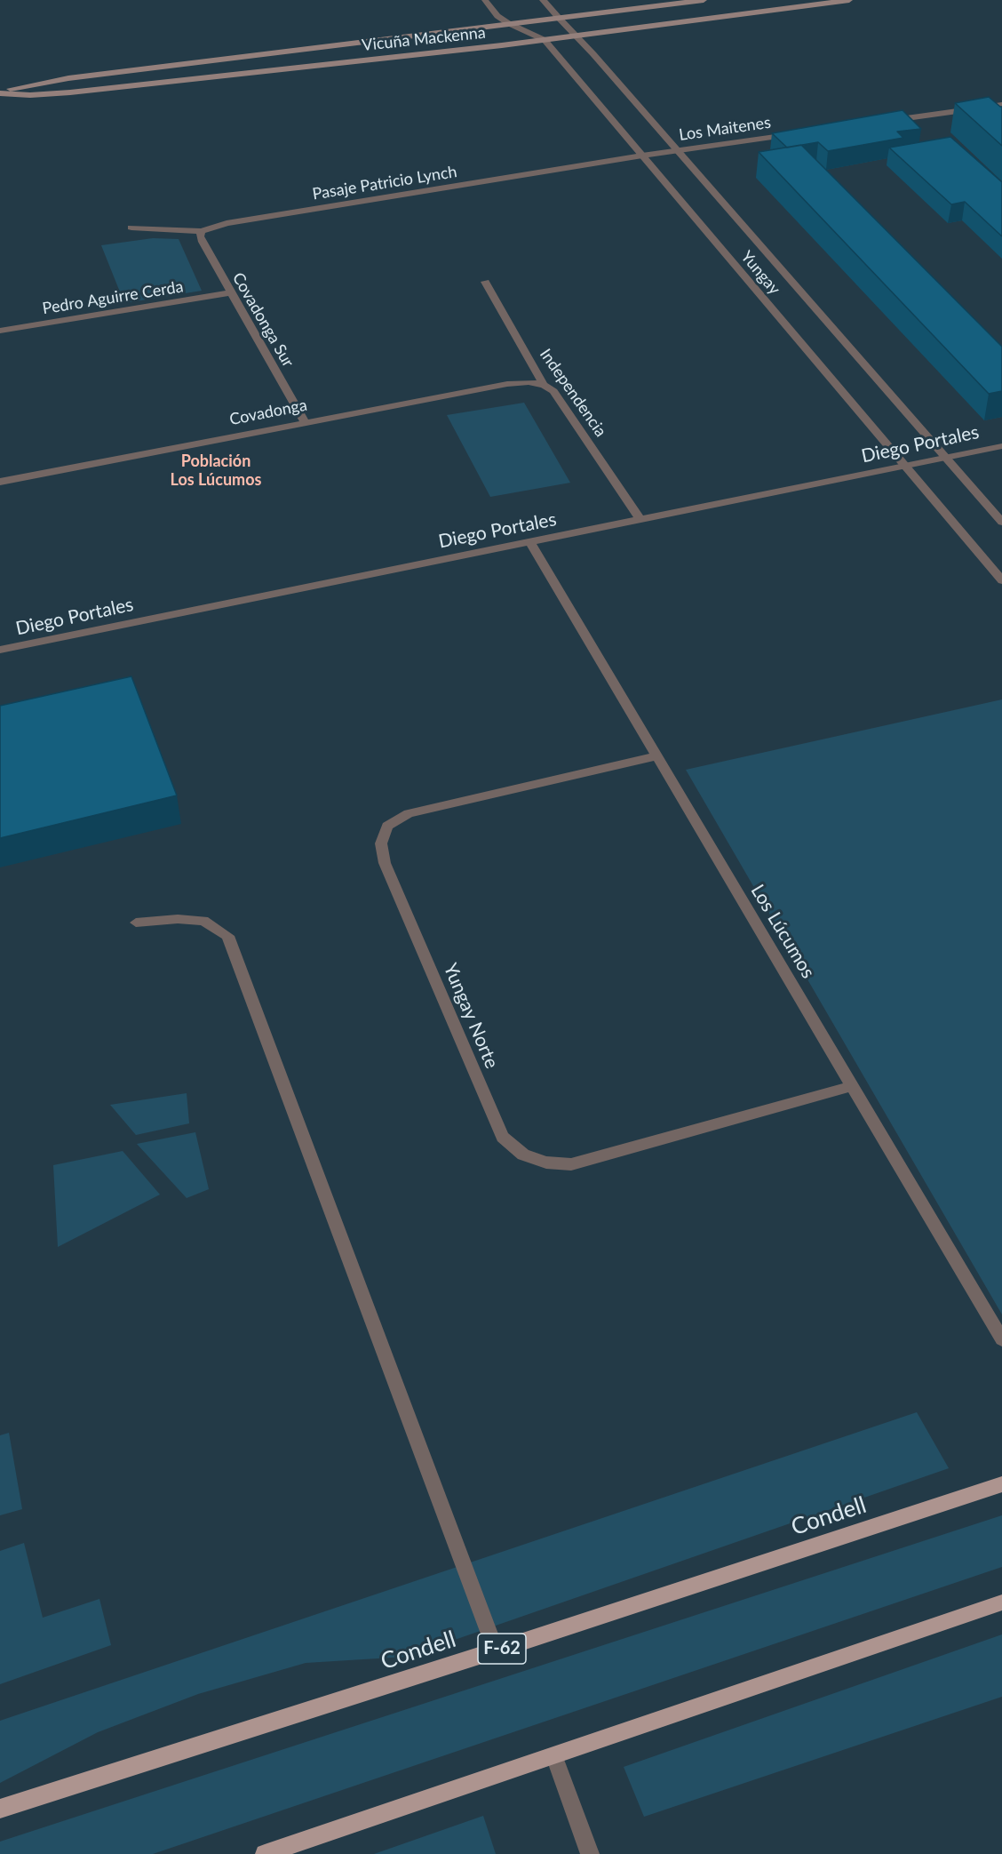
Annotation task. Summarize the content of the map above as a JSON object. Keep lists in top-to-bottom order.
{
  "streets": {
    "main road": ["Vicuña Mackenna", "Condell", "F-62"],
    "street": [
      "Los Maitenes",
      "Pasaje Patricio Lynch",
      "Yungay",
      "Pedro Aguirre Cerda",
      "Covadonga Sur",
      "Independencia",
      "Covadonga",
      "Diego Portales",
      "Los Lúcumos",
      "Yungay Norte"
    ]
  },
  "crossings": [
    ["Vicuña Mackenna", "Yungay"],
    ["Los Maitenes", "Pasaje Patricio Lynch"],
    ["Los Maitenes", "Yungay"],
    ["Pasaje Patricio Lynch", "Yungay"],
    ["Pasaje Patricio Lynch", "Covadonga Sur"],
    ["Yungay", "Diego Portales"],
    ["Pedro Aguirre Cerda", "Covadonga Sur"],
    ["Covadonga Sur", "Covadonga"],
    ["Independencia", "Covadonga"],
    ["Independencia", "Diego Portales"],
    ["Diego Portales", "Los Lúcumos"],
    ["Los Lúcumos", "Yungay Norte"]
  ],
  "districts": ["Población Los Lúcumos"]
}
